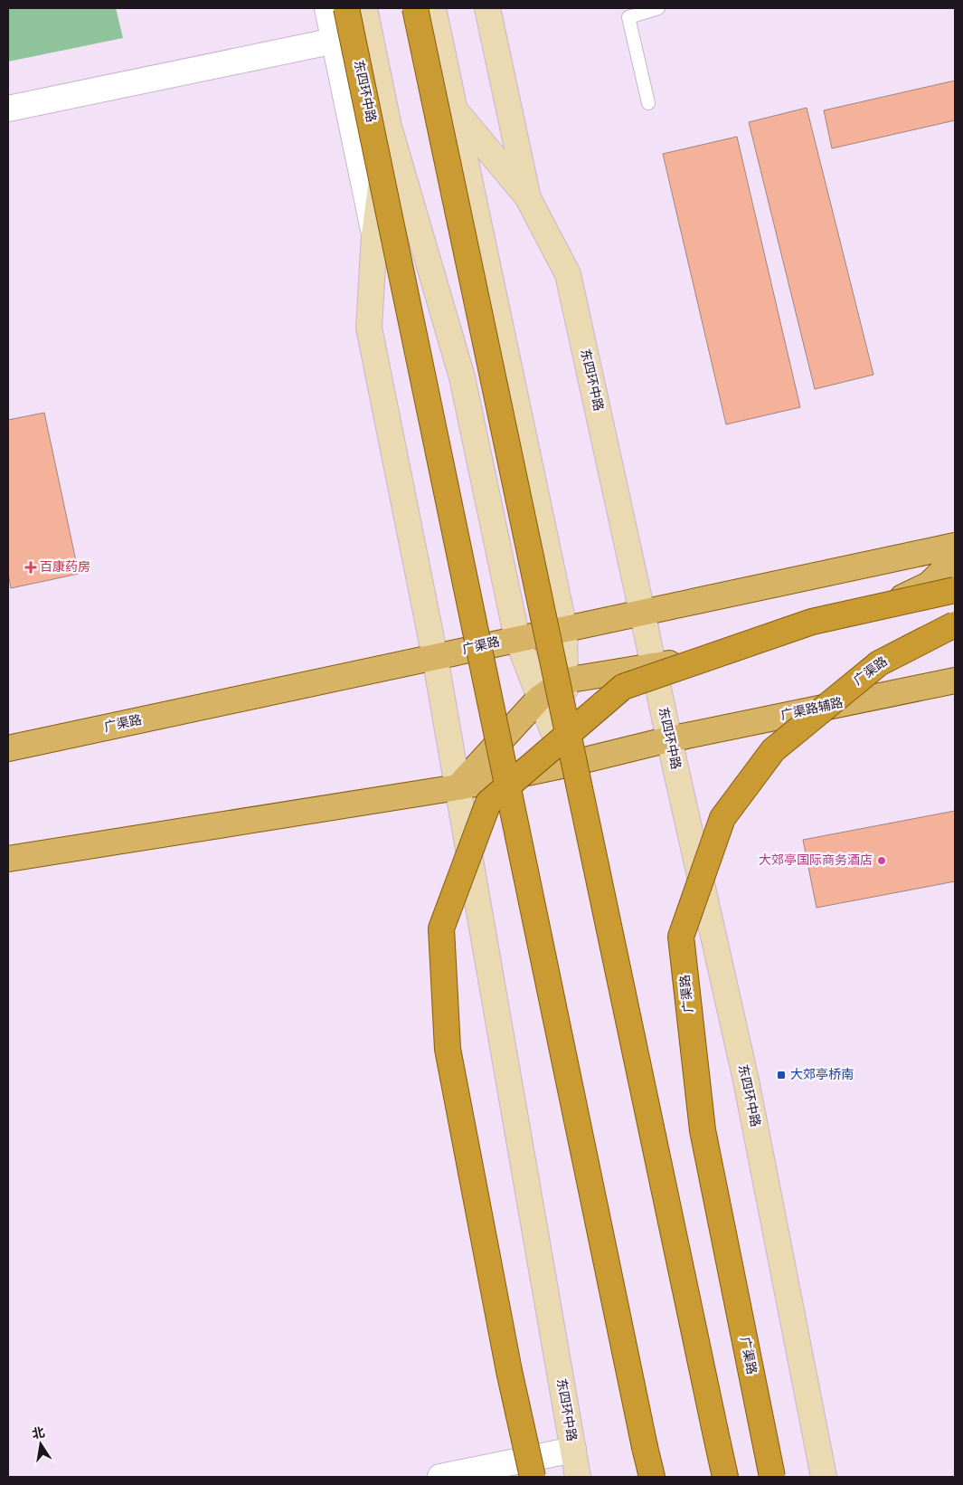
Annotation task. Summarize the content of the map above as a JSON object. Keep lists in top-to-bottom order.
{
  "streets": {
    "highway": ["东四环中路", "广渠路"],
    "main road": ["广渠路辅路"]
  },
  "crossings": [
    ["东四环中路", "广渠路"],
    ["东四环中路", "广渠路辅路"]
  ],
  "places": {
    "health": ["百康药房"],
    "other": ["大郊亭国际商务酒店"],
    "transit": ["大郊亭桥南"]
  },
  "north": "top"
}
